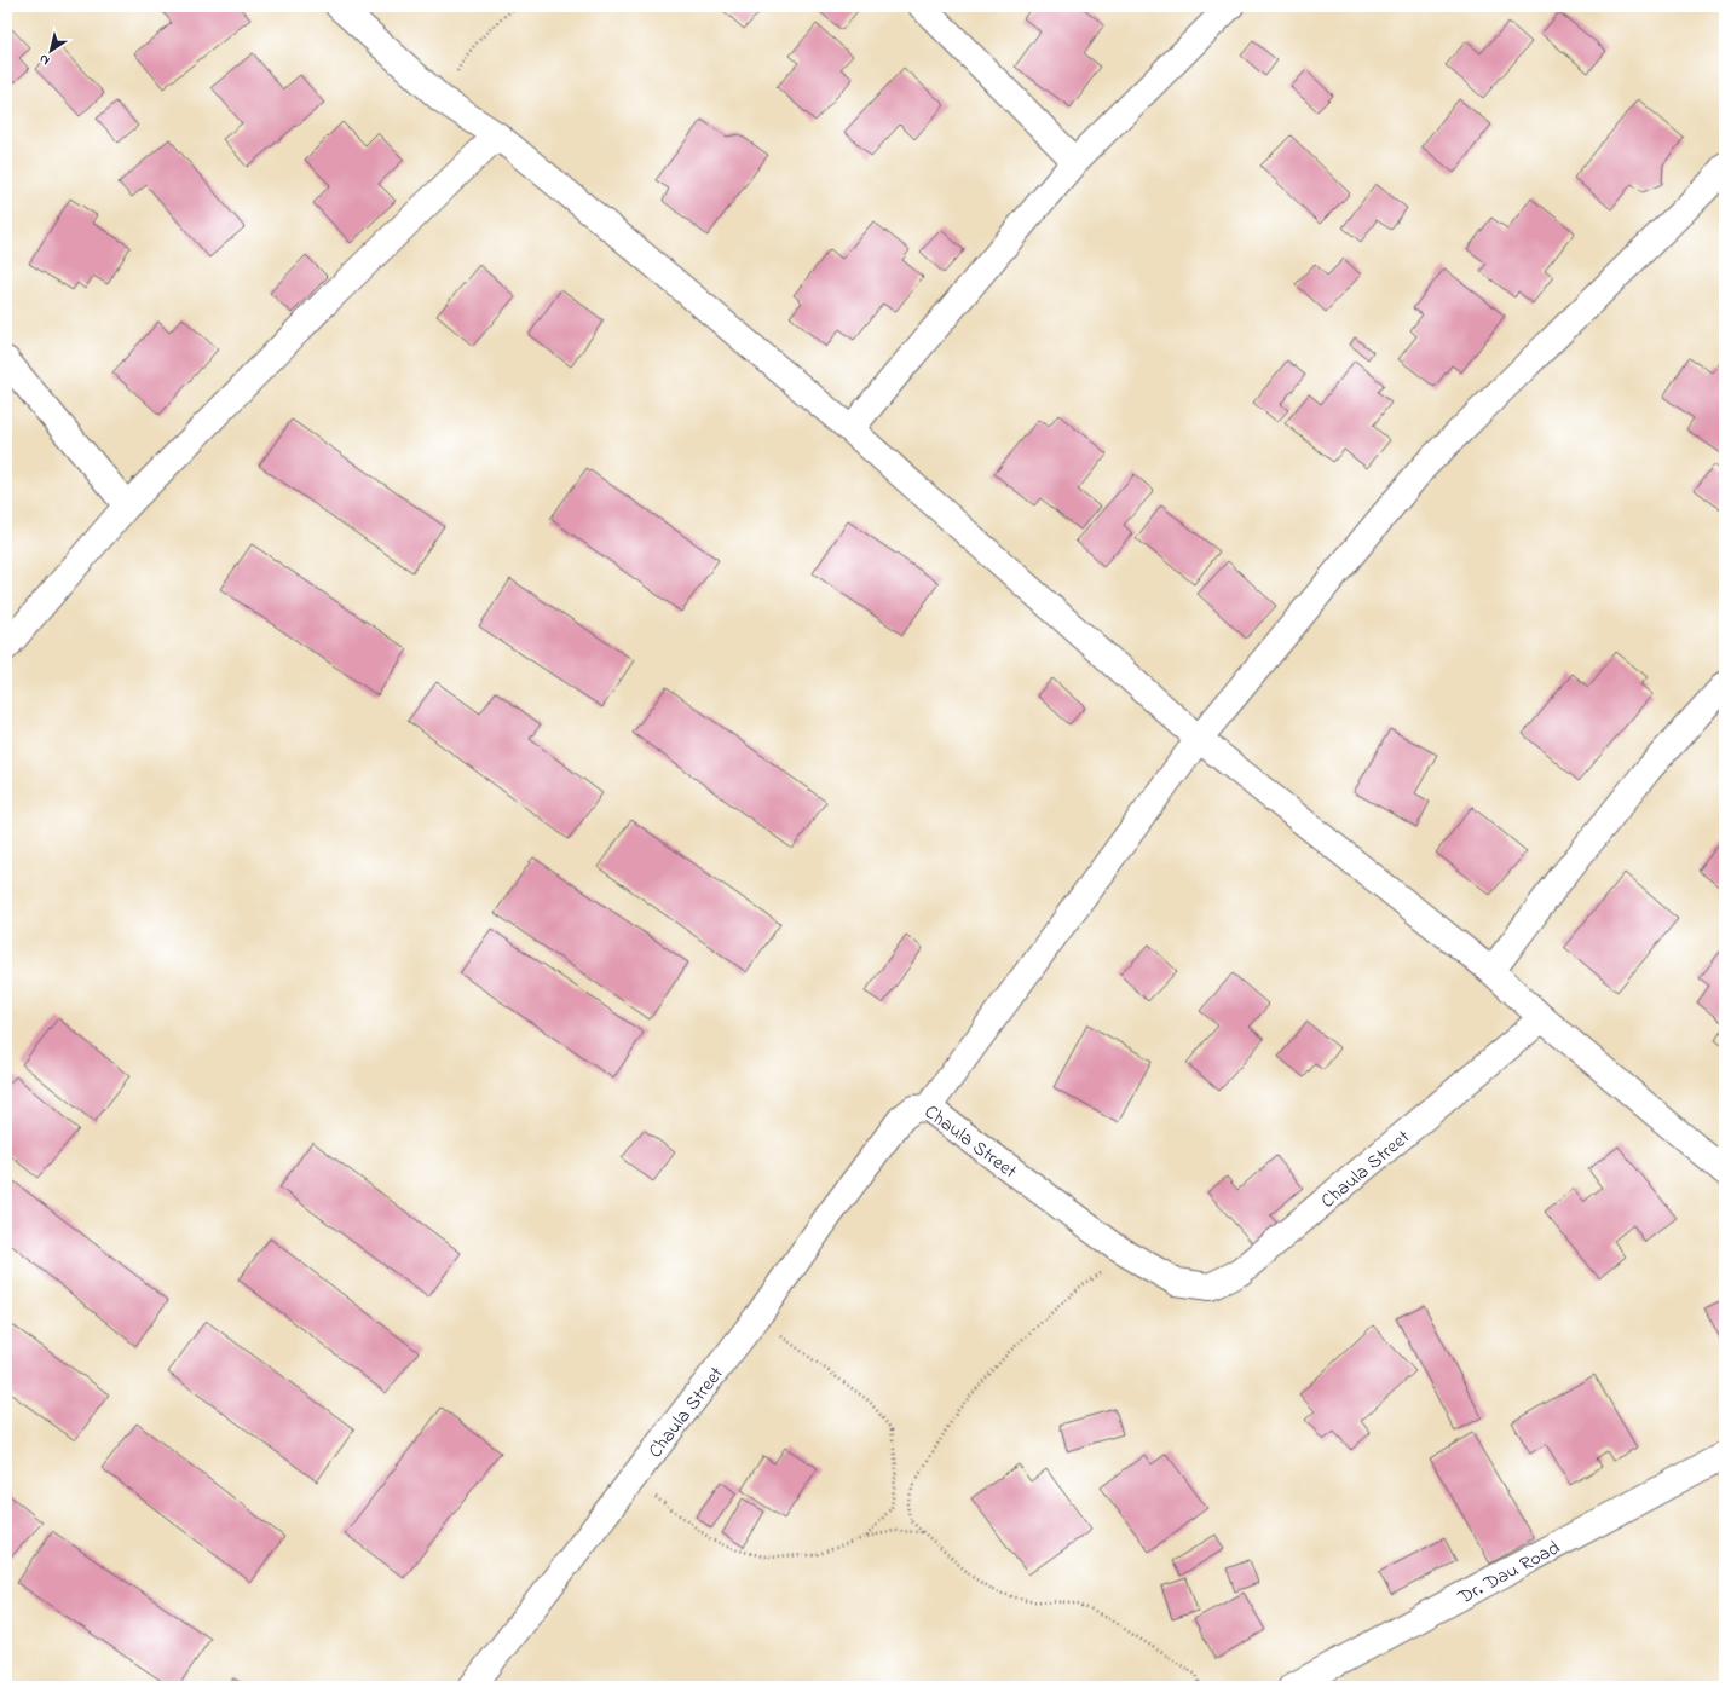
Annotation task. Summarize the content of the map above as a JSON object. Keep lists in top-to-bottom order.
{
  "streets": {
    "street": ["Chaula Street", "Dr. Dau Road"]
  },
  "north": "bottom left"
}
